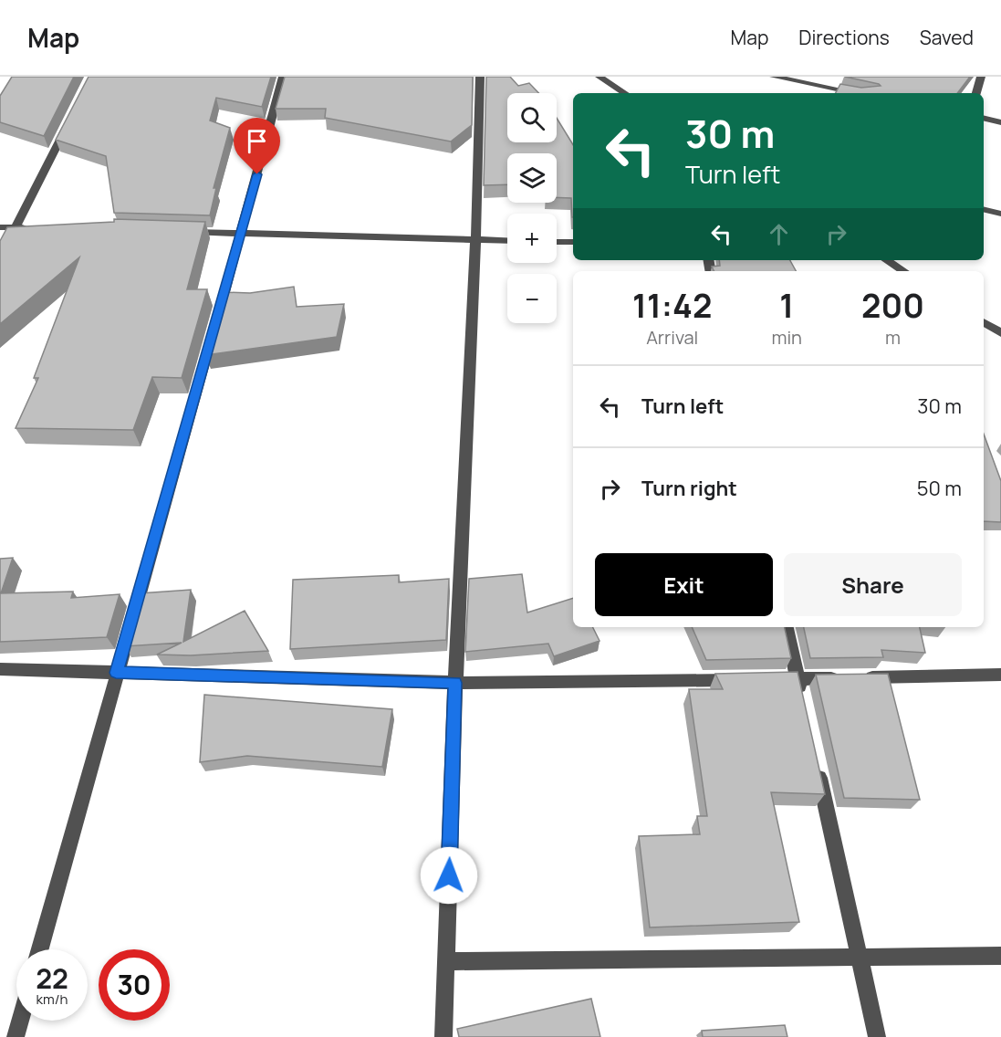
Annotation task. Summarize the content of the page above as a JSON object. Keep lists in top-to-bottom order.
{
  "page": {
    "header": "Map",
    "nav": ["Map", "Directions", "Saved"],
    "map_buttons": ["+", "−"],
    "turn": ["30 m", "Turn left"],
    "eta": [
      "11:42",
      "Arrival",
      "1",
      "min",
      "200",
      "m"
    ],
    "list": [
      {
        "name": "Turn left",
        "value": "30 m"
      },
      {
        "name": "Turn right",
        "value": "50 m"
      }
    ],
    "buttons": ["Exit", "Share"],
    "speed": "22 km/h",
    "limit": "30"
  }
}
